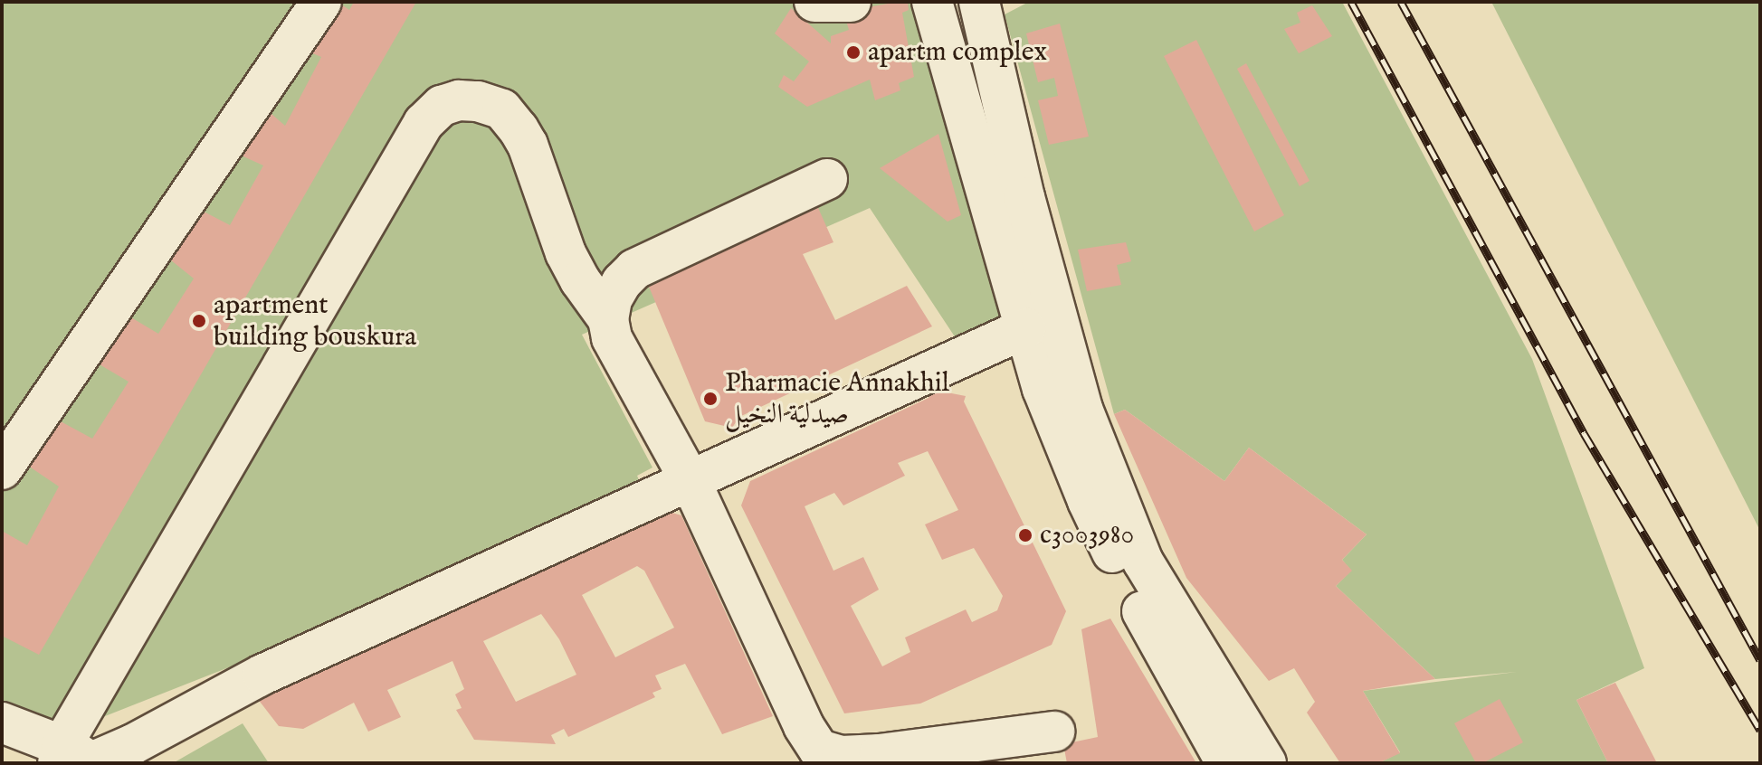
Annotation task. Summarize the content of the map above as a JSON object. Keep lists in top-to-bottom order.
{
  "places": [
    "apartm complex",
    "apartment building bouskura",
    "Pharmacie Annakhil صيدلية النخيل",
    "c3003980"
  ]
}
